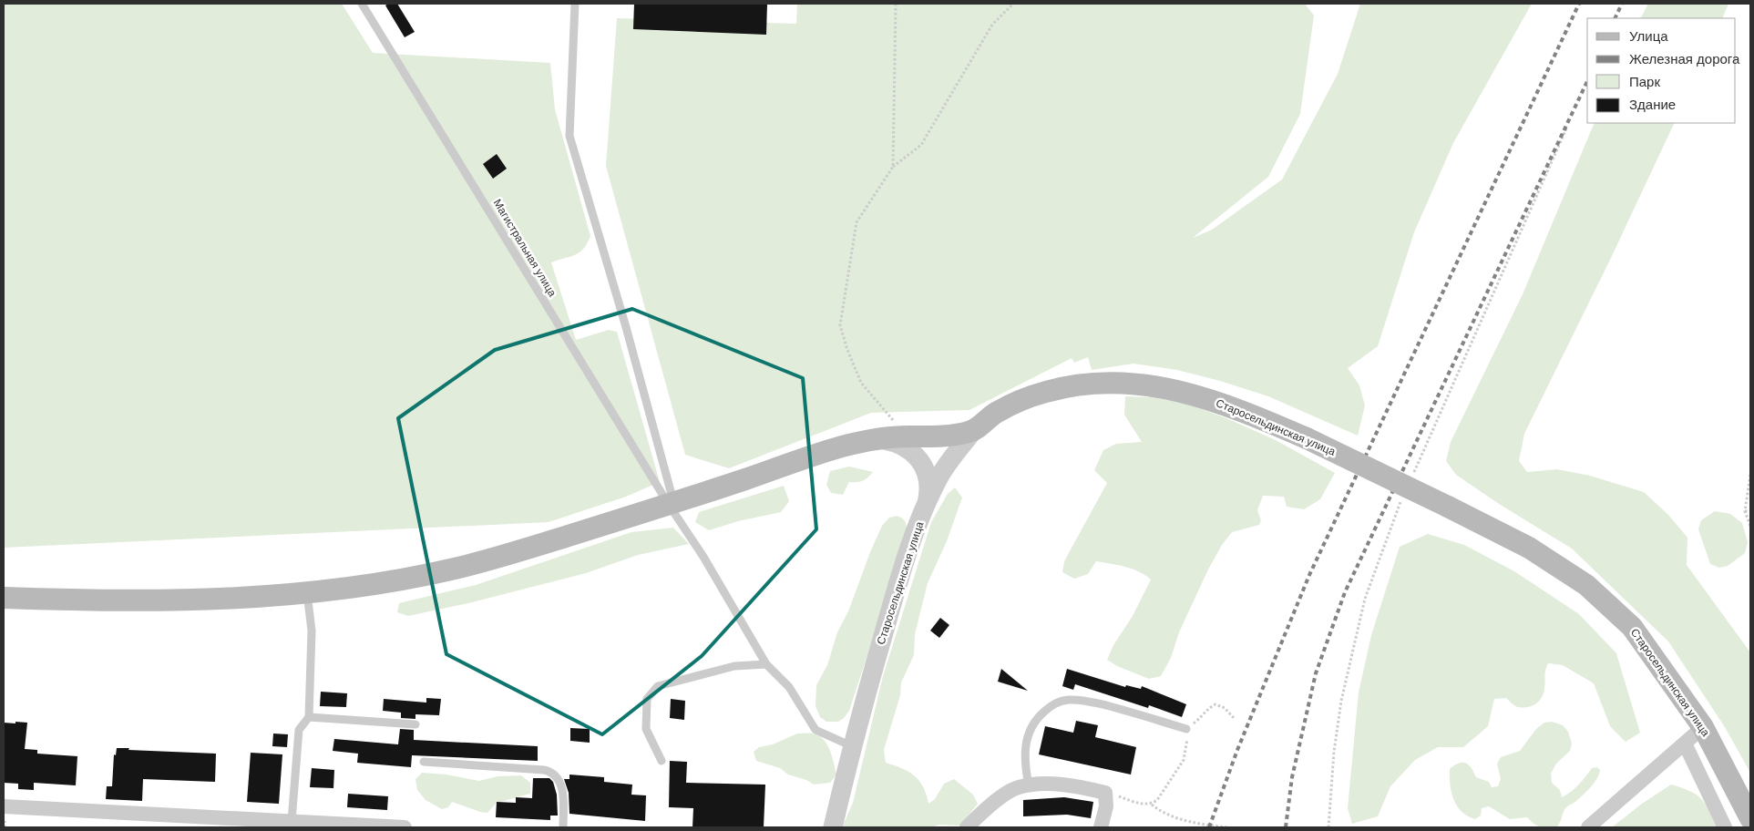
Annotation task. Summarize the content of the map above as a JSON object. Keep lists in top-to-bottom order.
{
  "streets": {
    "main road": ["Старосельдинская улица"],
    "lane": ["Магистральная улица"]
  },
  "crossings": [
    ["Магистральная улица", "Старосельдинская улица"]
  ],
  "legend": [
    "Улица",
    "Железная дорога",
    "Парк",
    "Здание"
  ]
}
